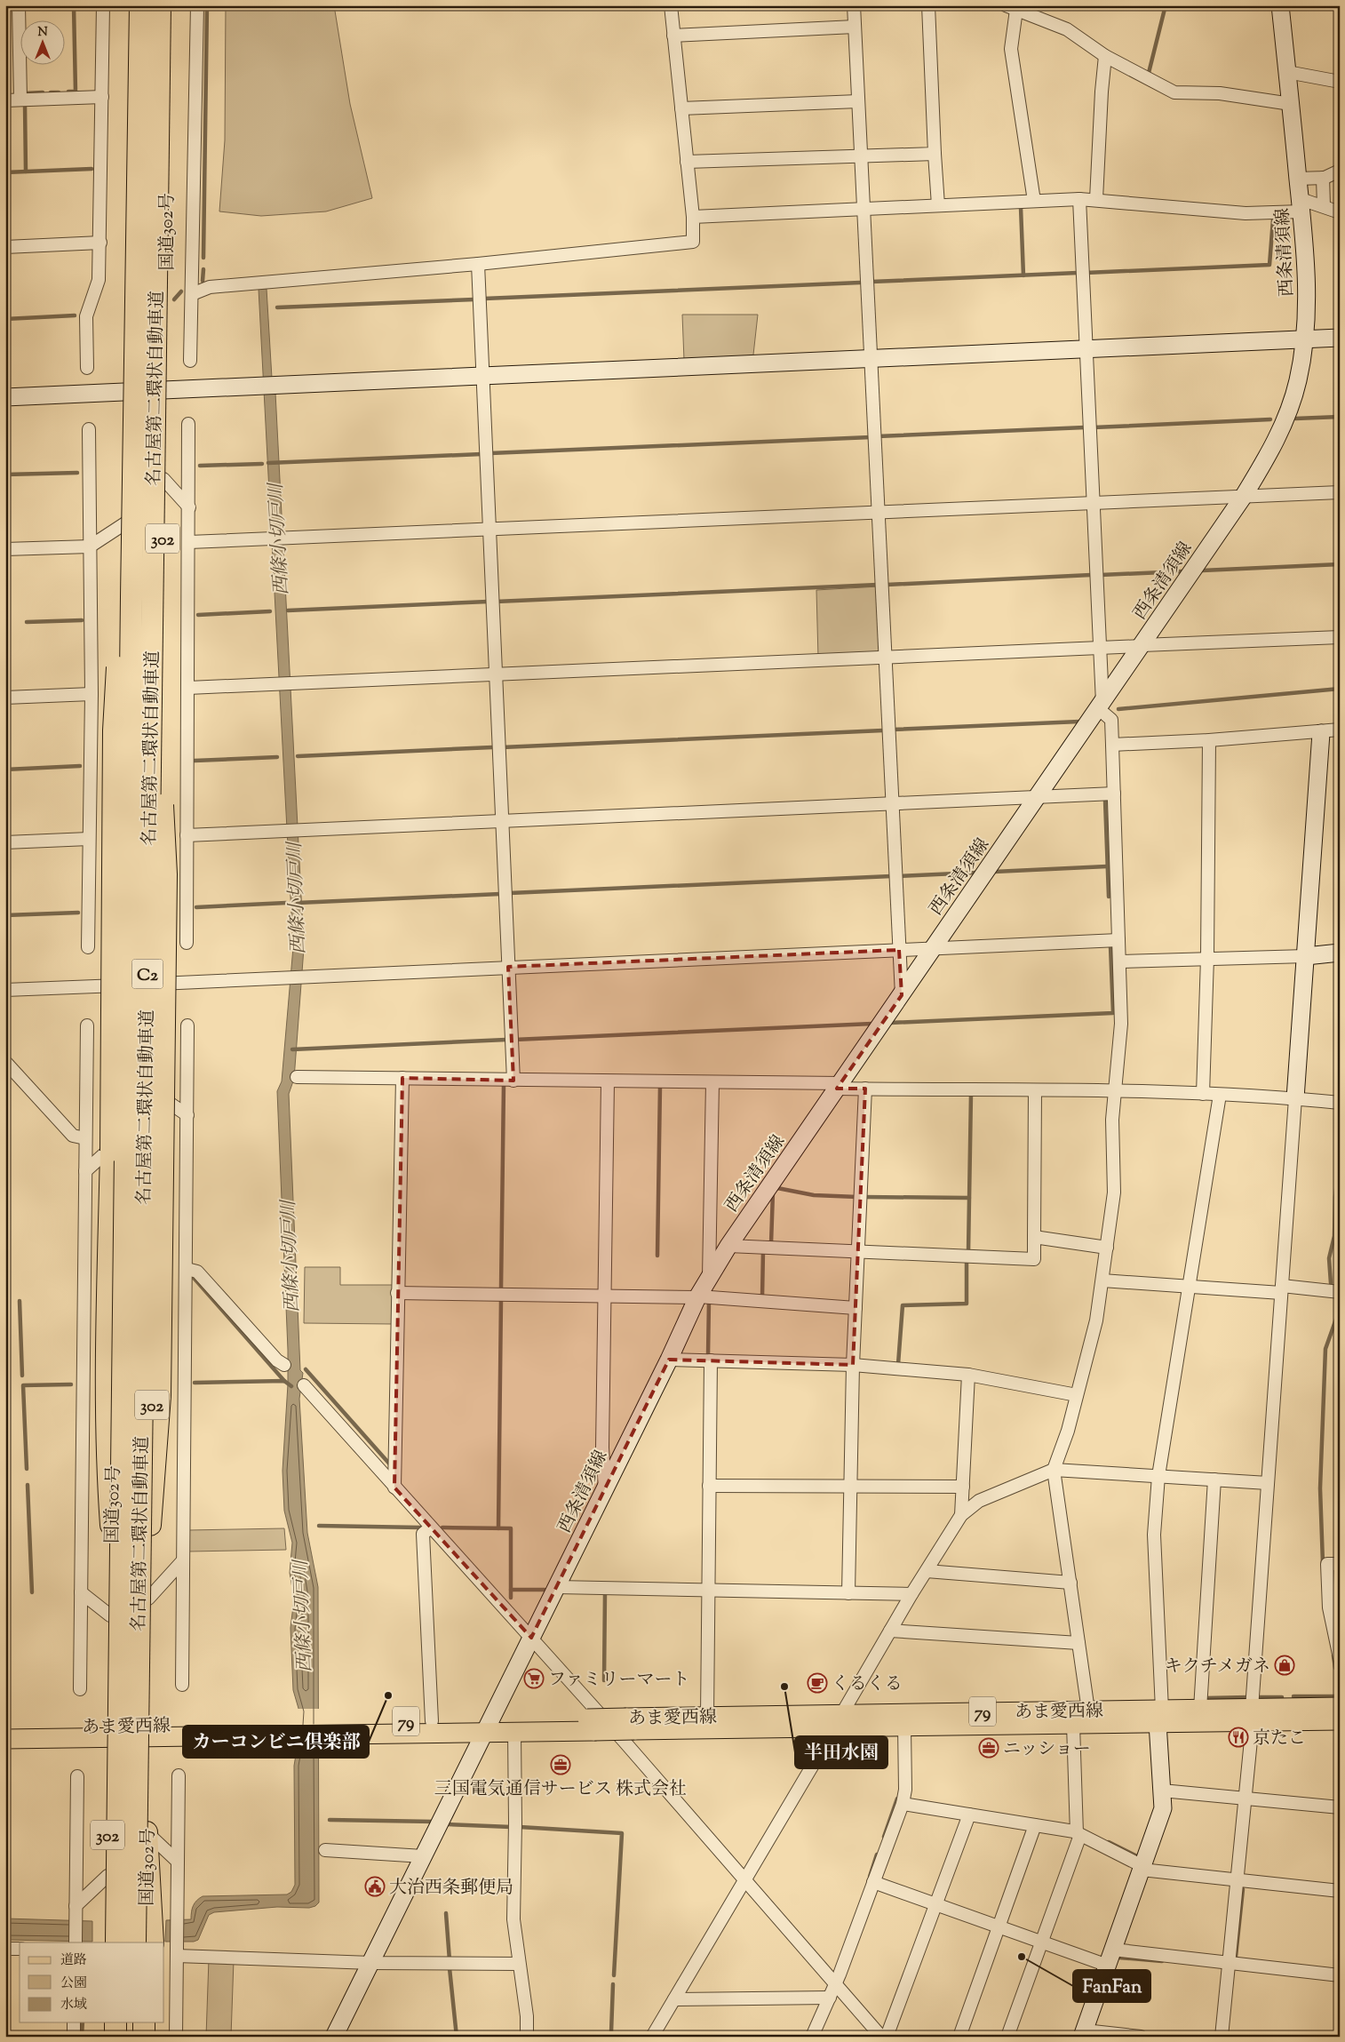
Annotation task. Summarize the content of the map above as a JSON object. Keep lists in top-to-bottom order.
{
  "streets": {
    "highway": [
      "国道302号",
      "名古屋第二環状自動車道",
      "302",
      "C2"
    ],
    "main road": ["あま愛西線", "79"],
    "street": ["西条清須線"]
  },
  "crossings": [
    ["国道302号", "あま愛西線"],
    ["西条清須線", "あま愛西線"]
  ],
  "water": ["西條小切戸川"],
  "places": {
    "shop": ["キクチメガネ"],
    "supermarket": ["ファミリーマート"],
    "cafe": ["くるくる"],
    "other": ["半田水園", "カーコンビニ倶楽部", "FanFan"],
    "restaurant": ["京たこ"],
    "office": ["ニッショー", "三国電気通信サービス 株式会社"],
    "public building": ["大治西条郵便局"]
  },
  "legend": ["道路", "公園", "水域"],
  "north": "top"
}
